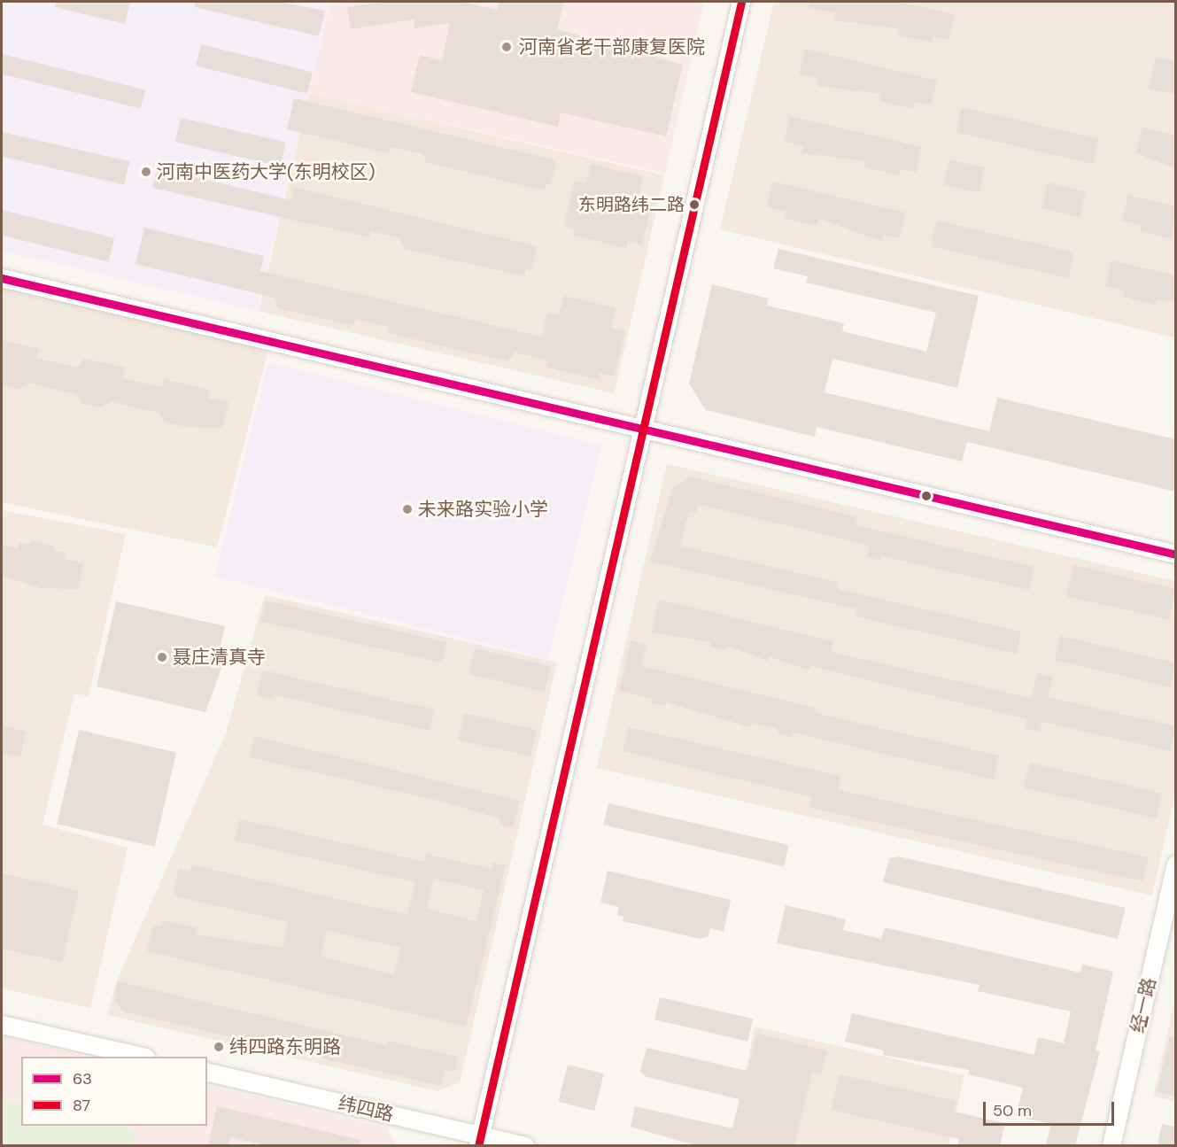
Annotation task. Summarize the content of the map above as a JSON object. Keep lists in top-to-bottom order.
{
  "streets": {
    "street": ["经一路", "纬四路"]
  },
  "places": [
    "河南省老干部康复医院",
    "河南中医药大学(东明校区)",
    "东明路纬二路",
    "未来路实验小学",
    "聂庄清真寺",
    "纬四路东明路"
  ],
  "lines": ["transit line 87", "transit line 63"],
  "legend": ["63", "87"],
  "scale_bar": "50 m"
}
